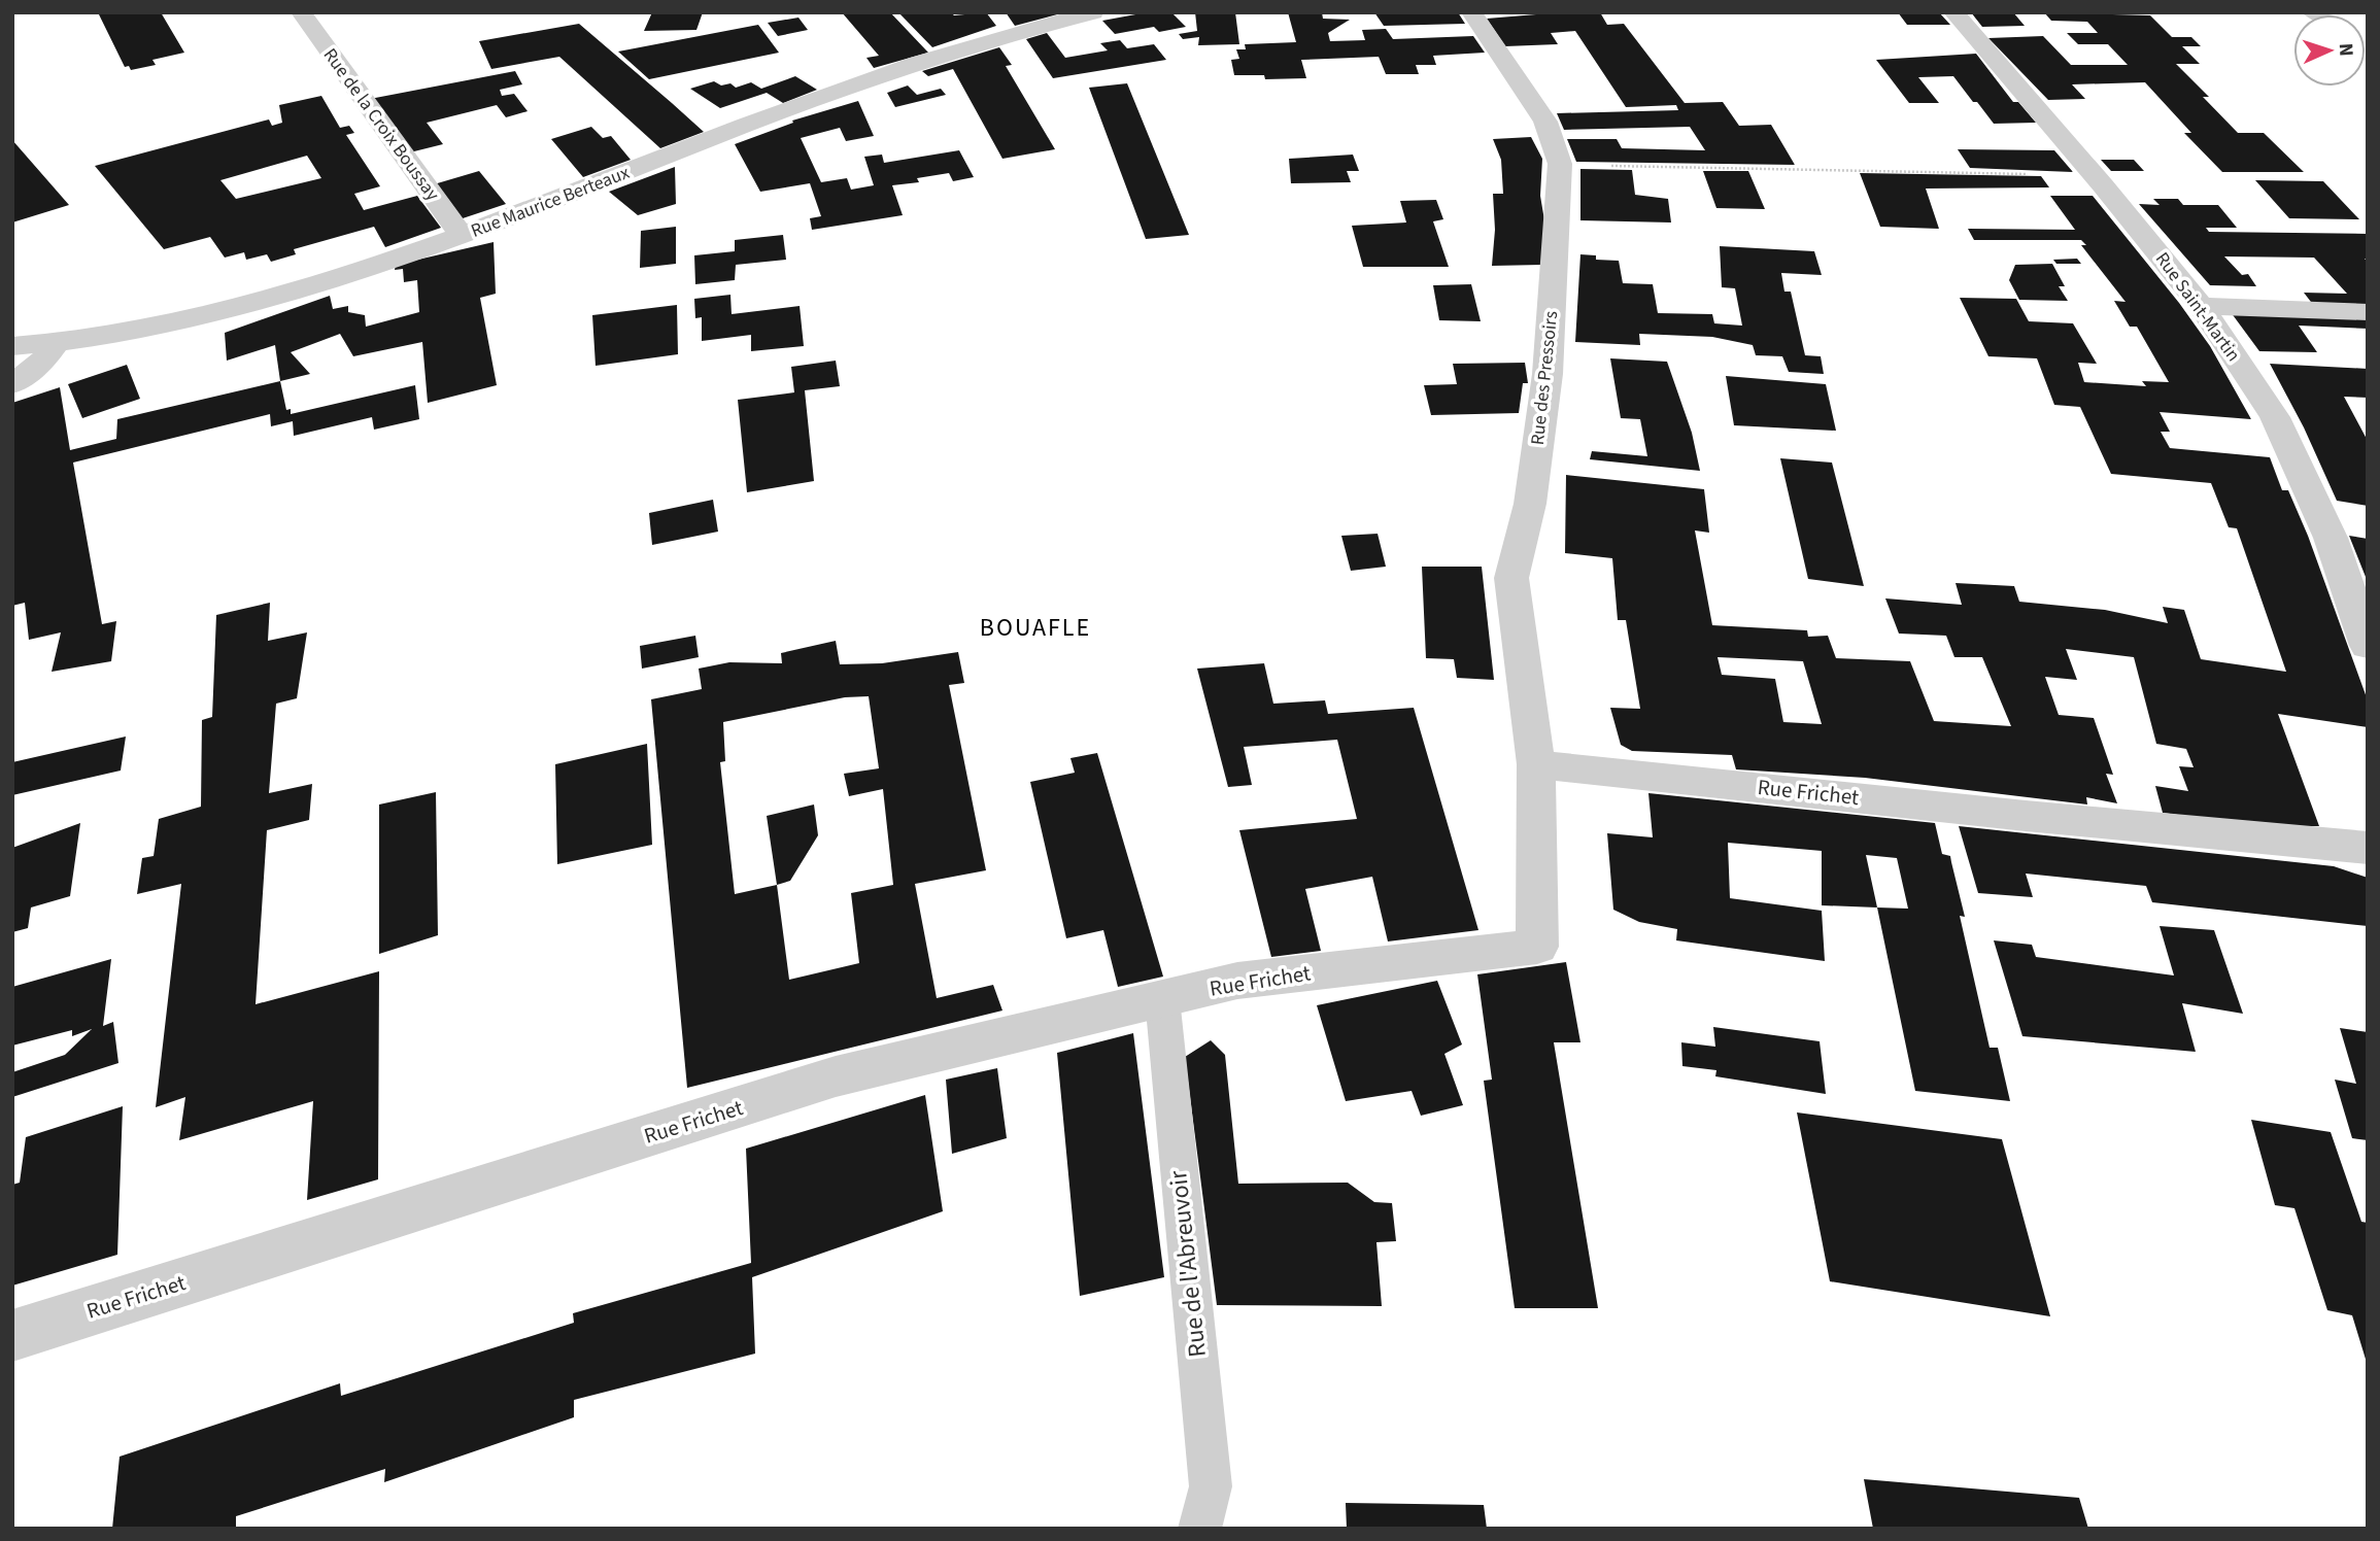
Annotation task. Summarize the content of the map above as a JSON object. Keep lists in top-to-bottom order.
{
  "streets": {
    "street": [
      "Rue de la Croix Boussay",
      "Rue Maurice Berteaux",
      "Rue Saint-Martin",
      "Rue des Pressoirs",
      "Rue Frichet"
    ],
    "lane": ["Rue de l'Abreuvoir"]
  },
  "crossings": [
    ["Rue de la Croix Boussay", "Rue Maurice Berteaux"],
    ["Rue des Pressoirs", "Rue Frichet"],
    ["Rue Frichet", "Rue de l'Abreuvoir"]
  ],
  "districts": ["BOUAFLE"],
  "north": "right"
}
